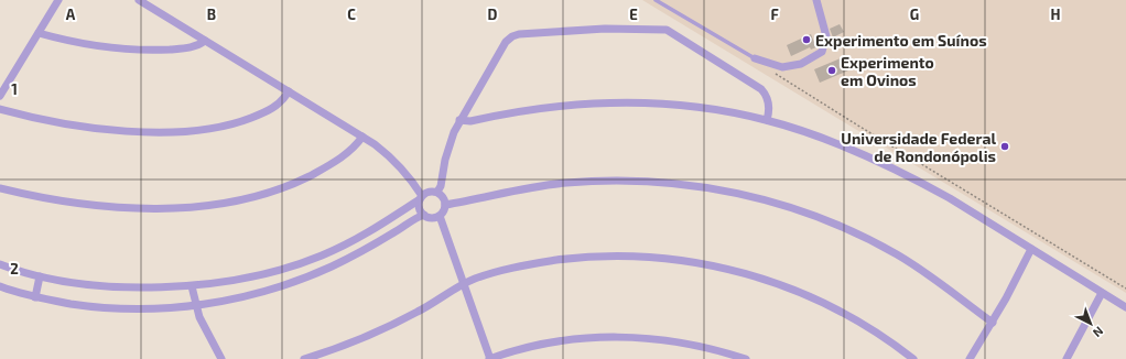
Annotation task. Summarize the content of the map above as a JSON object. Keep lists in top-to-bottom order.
{
  "places": ["Experimento em Suínos", "Experimento em Ovinos", "Universidade Federal de Rondonópolis"],
  "north": "bottom right",
  "grid": {
    "columns": [
      "A",
      "B",
      "C",
      "D",
      "E",
      "F",
      "G",
      "H"
    ],
    "rows": ["1", "2"]
  }
}
